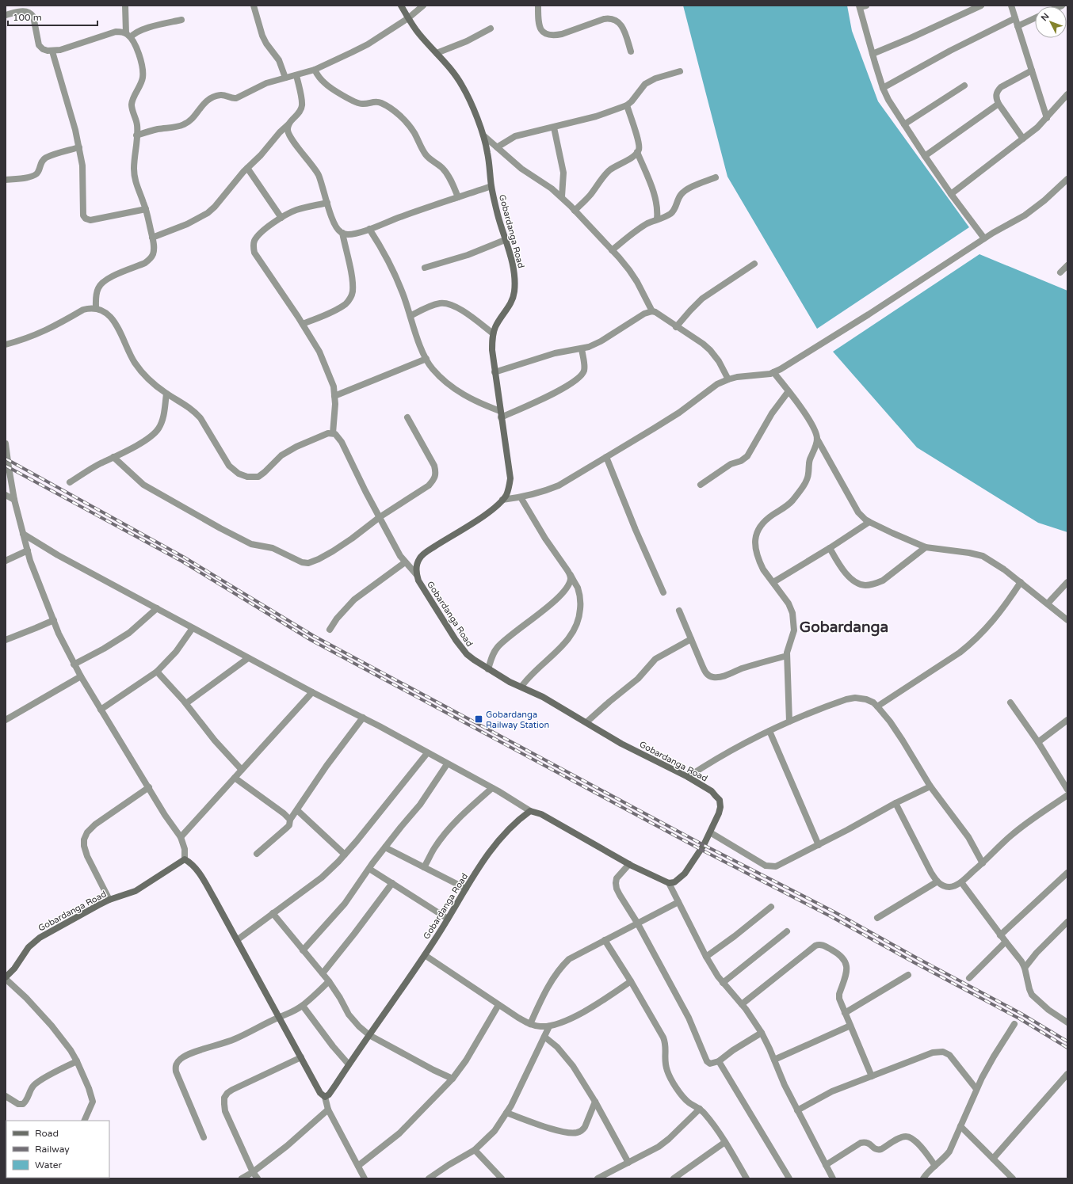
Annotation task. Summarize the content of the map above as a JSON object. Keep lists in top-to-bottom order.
{
  "streets": {
    "main road": ["Gobardanga Road"]
  },
  "districts": ["Gobardanga"],
  "places": {
    "transit": ["Gobardanga Railway Station"]
  },
  "legend": ["Road", "Railway", "Water"],
  "scale_bar": "100 m",
  "north": "top left"
}
